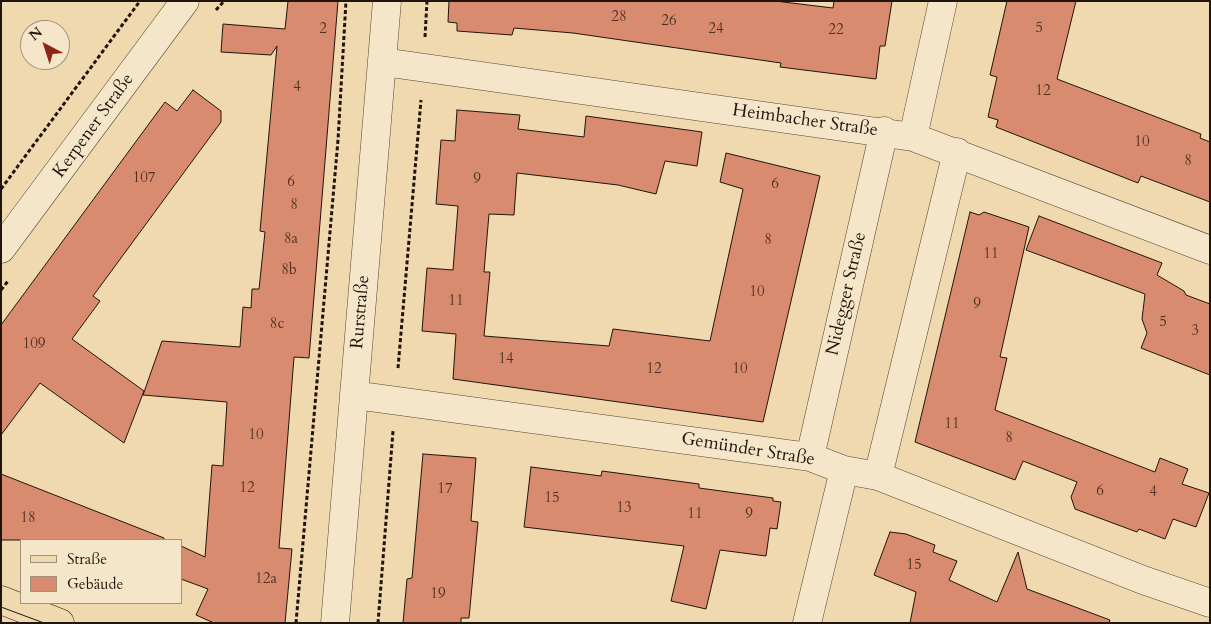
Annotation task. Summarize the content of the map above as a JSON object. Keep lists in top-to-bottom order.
{
  "streets": {
    "street": [
      "Heimbacher Straße",
      "Kerpener Straße",
      "Nidegger Straße",
      "Rurstraße",
      "Gemünder Straße"
    ]
  },
  "crossings": [
    ["Heimbacher Straße", "Nidegger Straße"],
    ["Heimbacher Straße", "Rurstraße"],
    ["Nidegger Straße", "Gemünder Straße"],
    ["Rurstraße", "Gemünder Straße"]
  ],
  "house_numbers": [
    "28",
    "26",
    "5",
    "2",
    "24",
    "22",
    "4",
    "12",
    "10",
    "8",
    "107",
    "9",
    "6",
    "6",
    "8",
    "8a",
    "8",
    "11",
    "8b",
    "10",
    "11",
    "9",
    "5",
    "8c",
    "3",
    "109",
    "14",
    "12",
    "10",
    "11",
    "10",
    "8",
    "12",
    "17",
    "6",
    "4",
    "15",
    "13",
    "11",
    "9",
    "18",
    "15",
    "12a",
    "19"
  ],
  "legend": ["Straße", "Gebäude"],
  "north": "top left"
}
